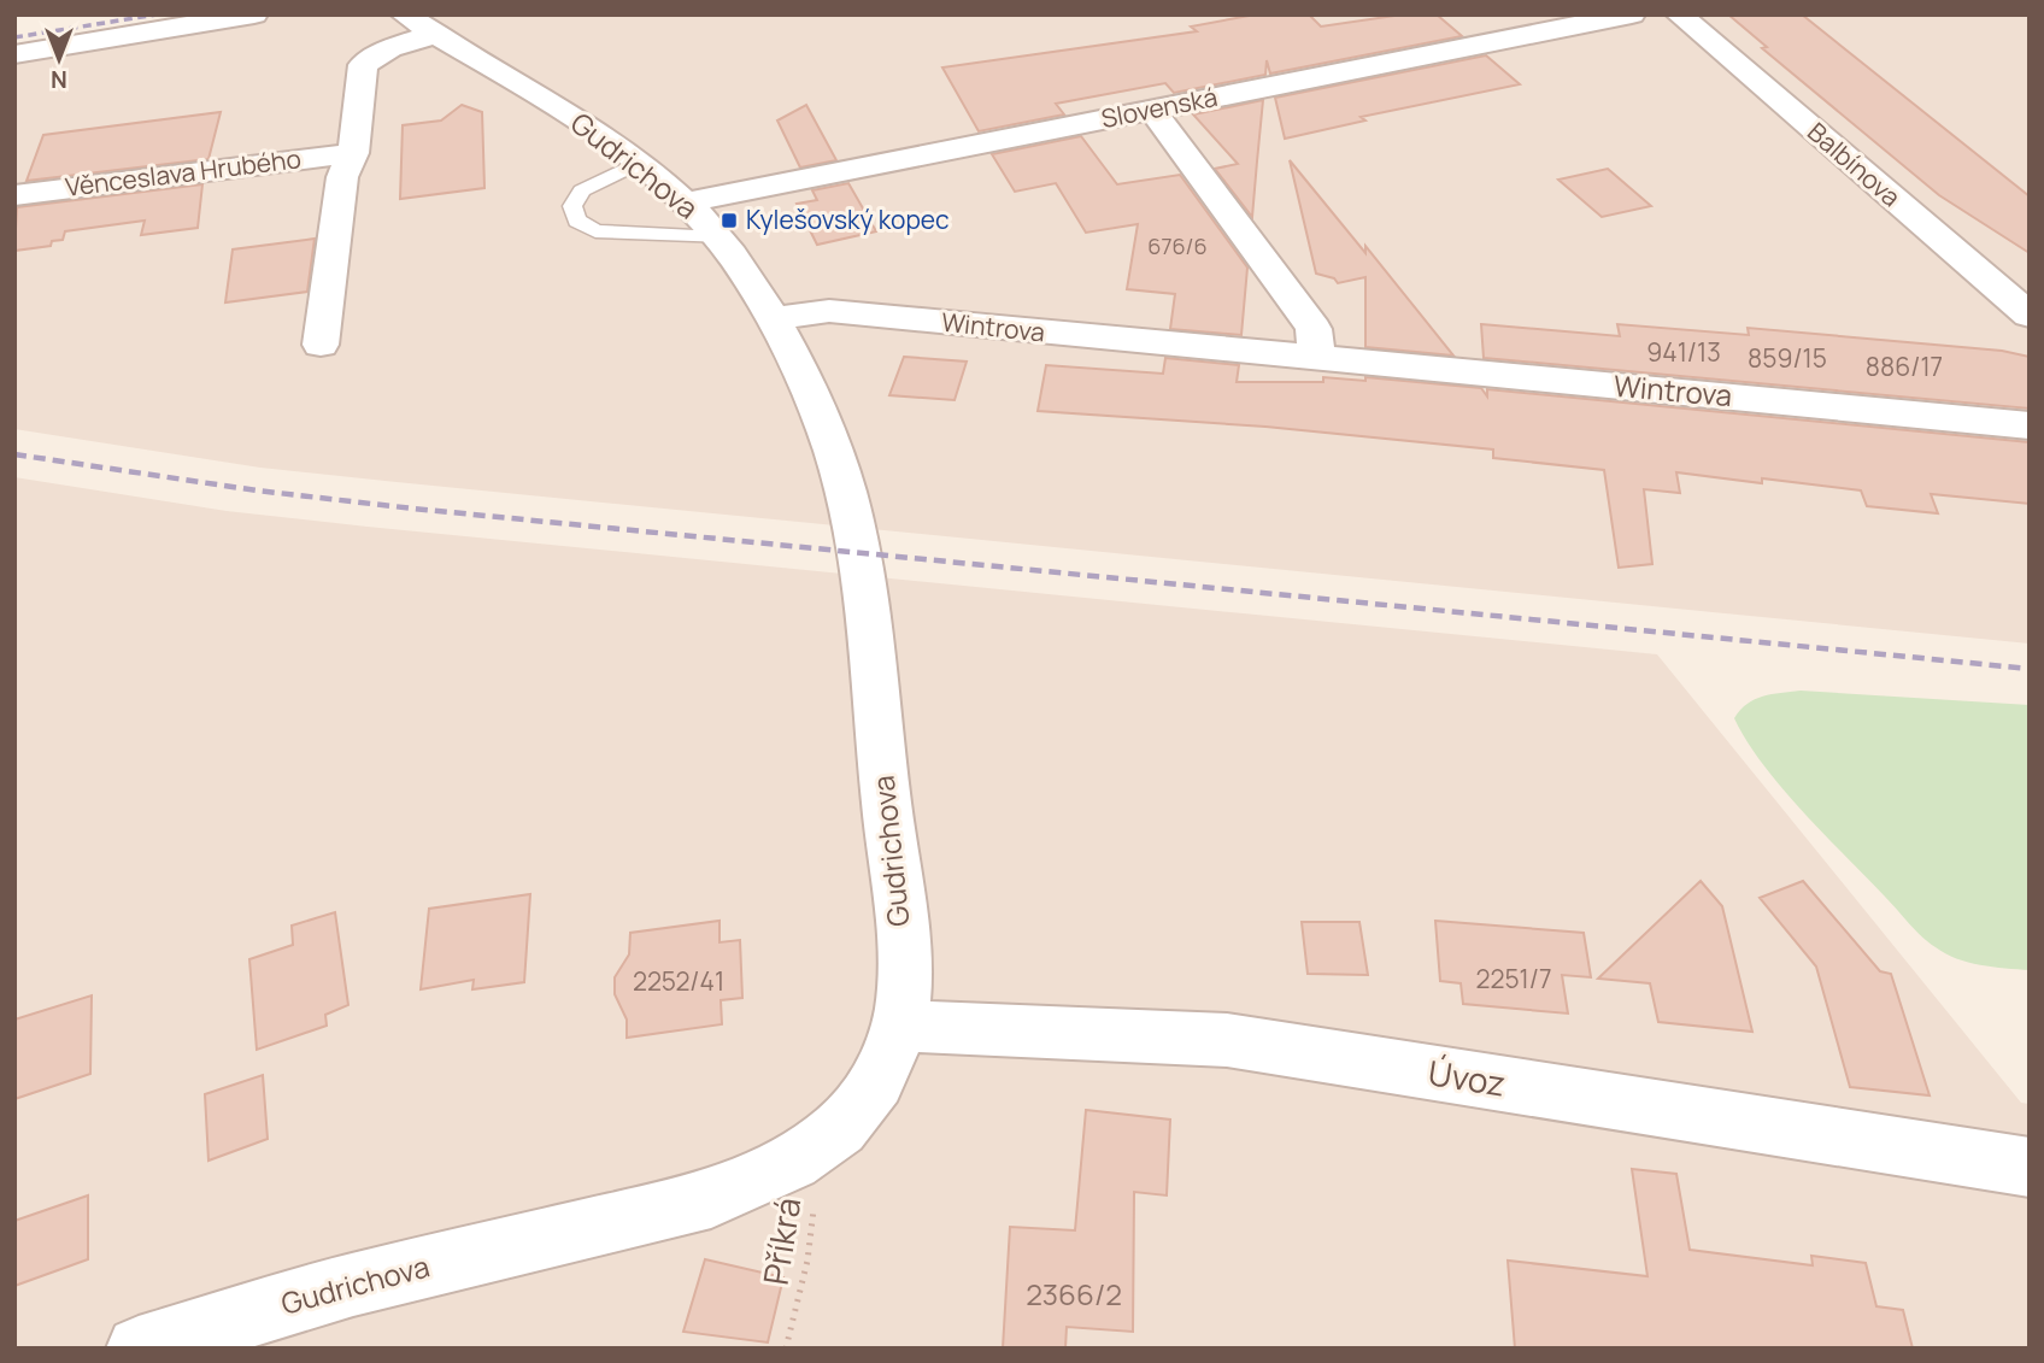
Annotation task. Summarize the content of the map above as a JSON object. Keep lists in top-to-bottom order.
{
  "streets": {
    "street": [
      "Slovenská",
      "Balbínova",
      "Gudrichova",
      "Věnceslava Hrubého",
      "Wintrova",
      "Úvoz"
    ],
    "path": ["Příkrá"]
  },
  "crossings": [
    ["Slovenská", "Gudrichova"],
    ["Gudrichova", "Věnceslava Hrubého"],
    ["Gudrichova", "Wintrova"],
    ["Gudrichova", "Úvoz"],
    ["Gudrichova", "Příkrá"]
  ],
  "places": {
    "transit": ["Kylešovský kopec"]
  },
  "house_numbers": [
    "676/6",
    "941/13",
    "859/15",
    "886/17",
    "2251/7",
    "2252/41",
    "2366/2"
  ],
  "north": "bottom"
}
